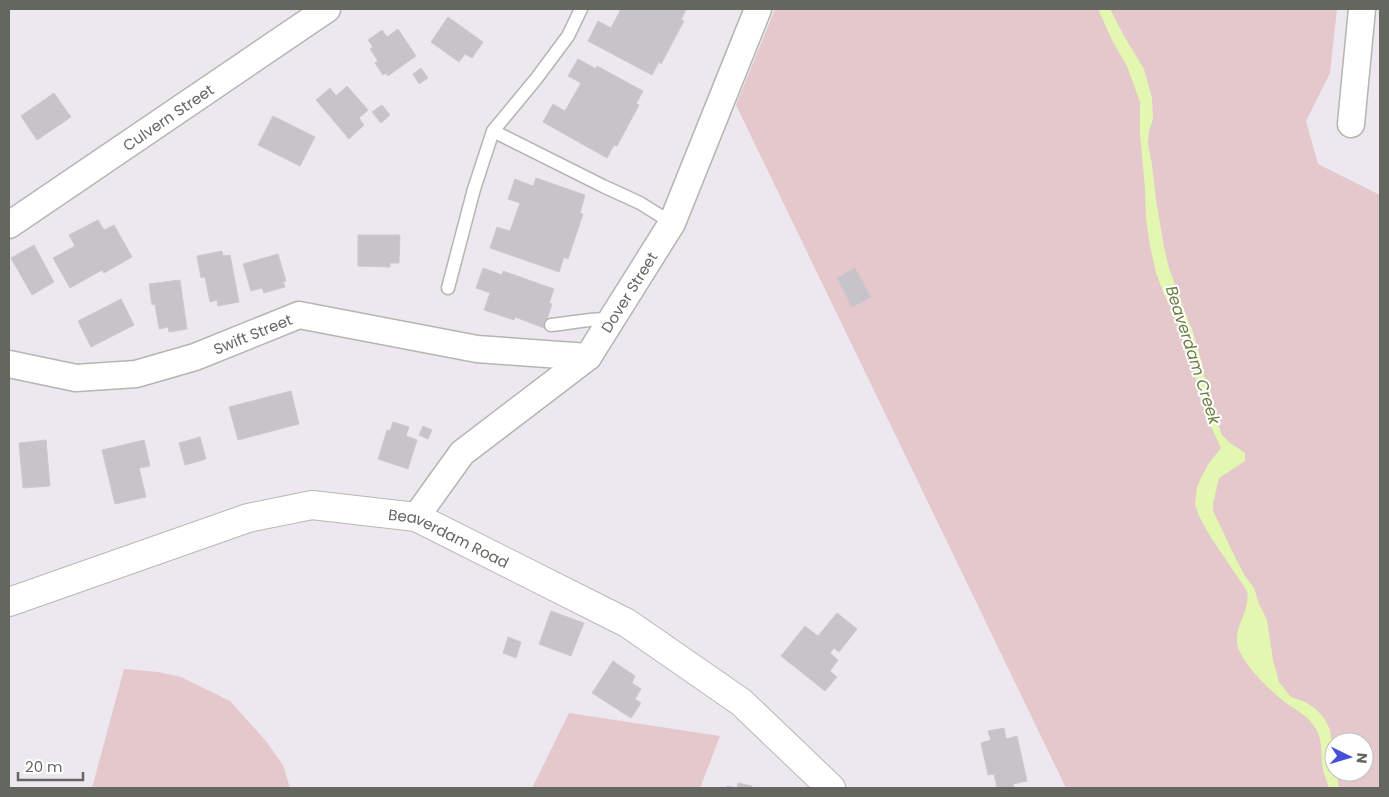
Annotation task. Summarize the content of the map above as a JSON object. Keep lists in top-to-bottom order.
{
  "streets": {
    "street": [
      "Culvern Street",
      "Dover Street",
      "Swift Street",
      "Beaverdam Road"
    ]
  },
  "crossings": [
    ["Dover Street", "Swift Street"],
    ["Dover Street", "Beaverdam Road"]
  ],
  "water": ["Beaverdam Creek"],
  "scale_bar": "20 m",
  "north": "right"
}
